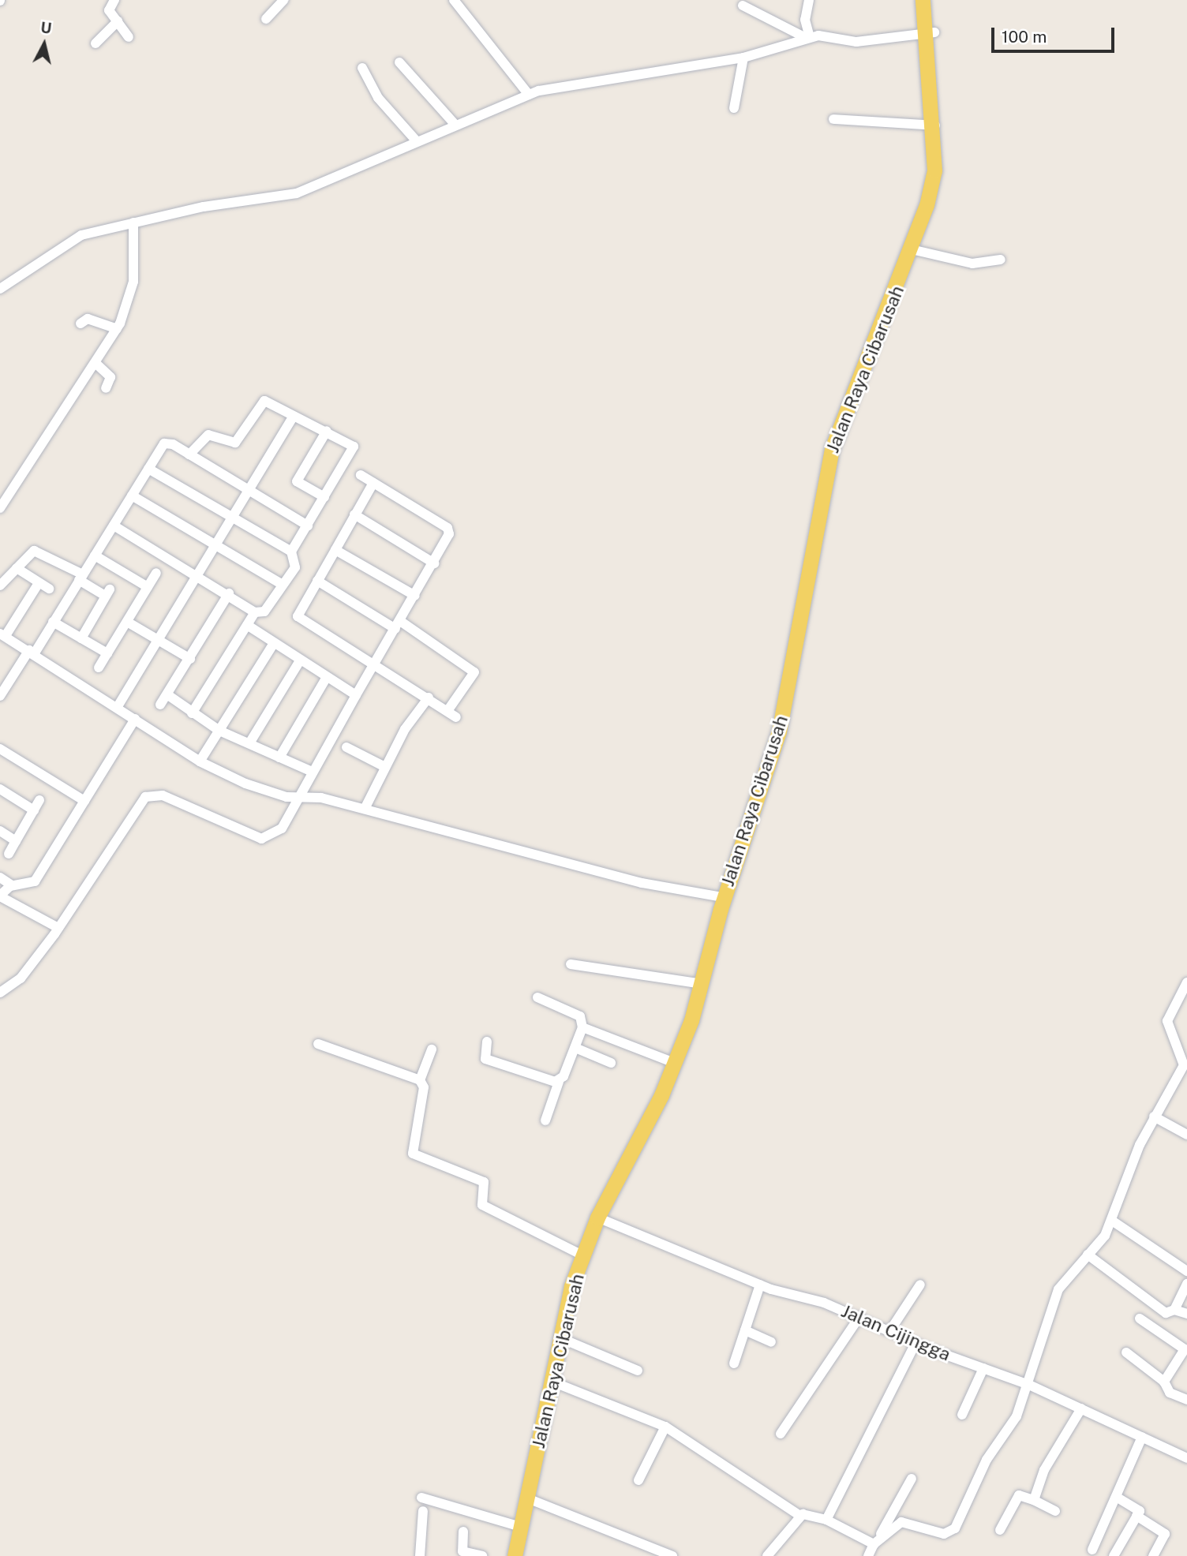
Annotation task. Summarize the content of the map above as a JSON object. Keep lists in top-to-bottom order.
{
  "streets": {
    "main road": ["Jalan Raya Cibarusah"],
    "street": ["Jalan Cijingga"]
  },
  "crossings": [
    ["Jalan Raya Cibarusah", "Jalan Cijingga"]
  ],
  "scale_bar": "100 m",
  "north": "top"
}
